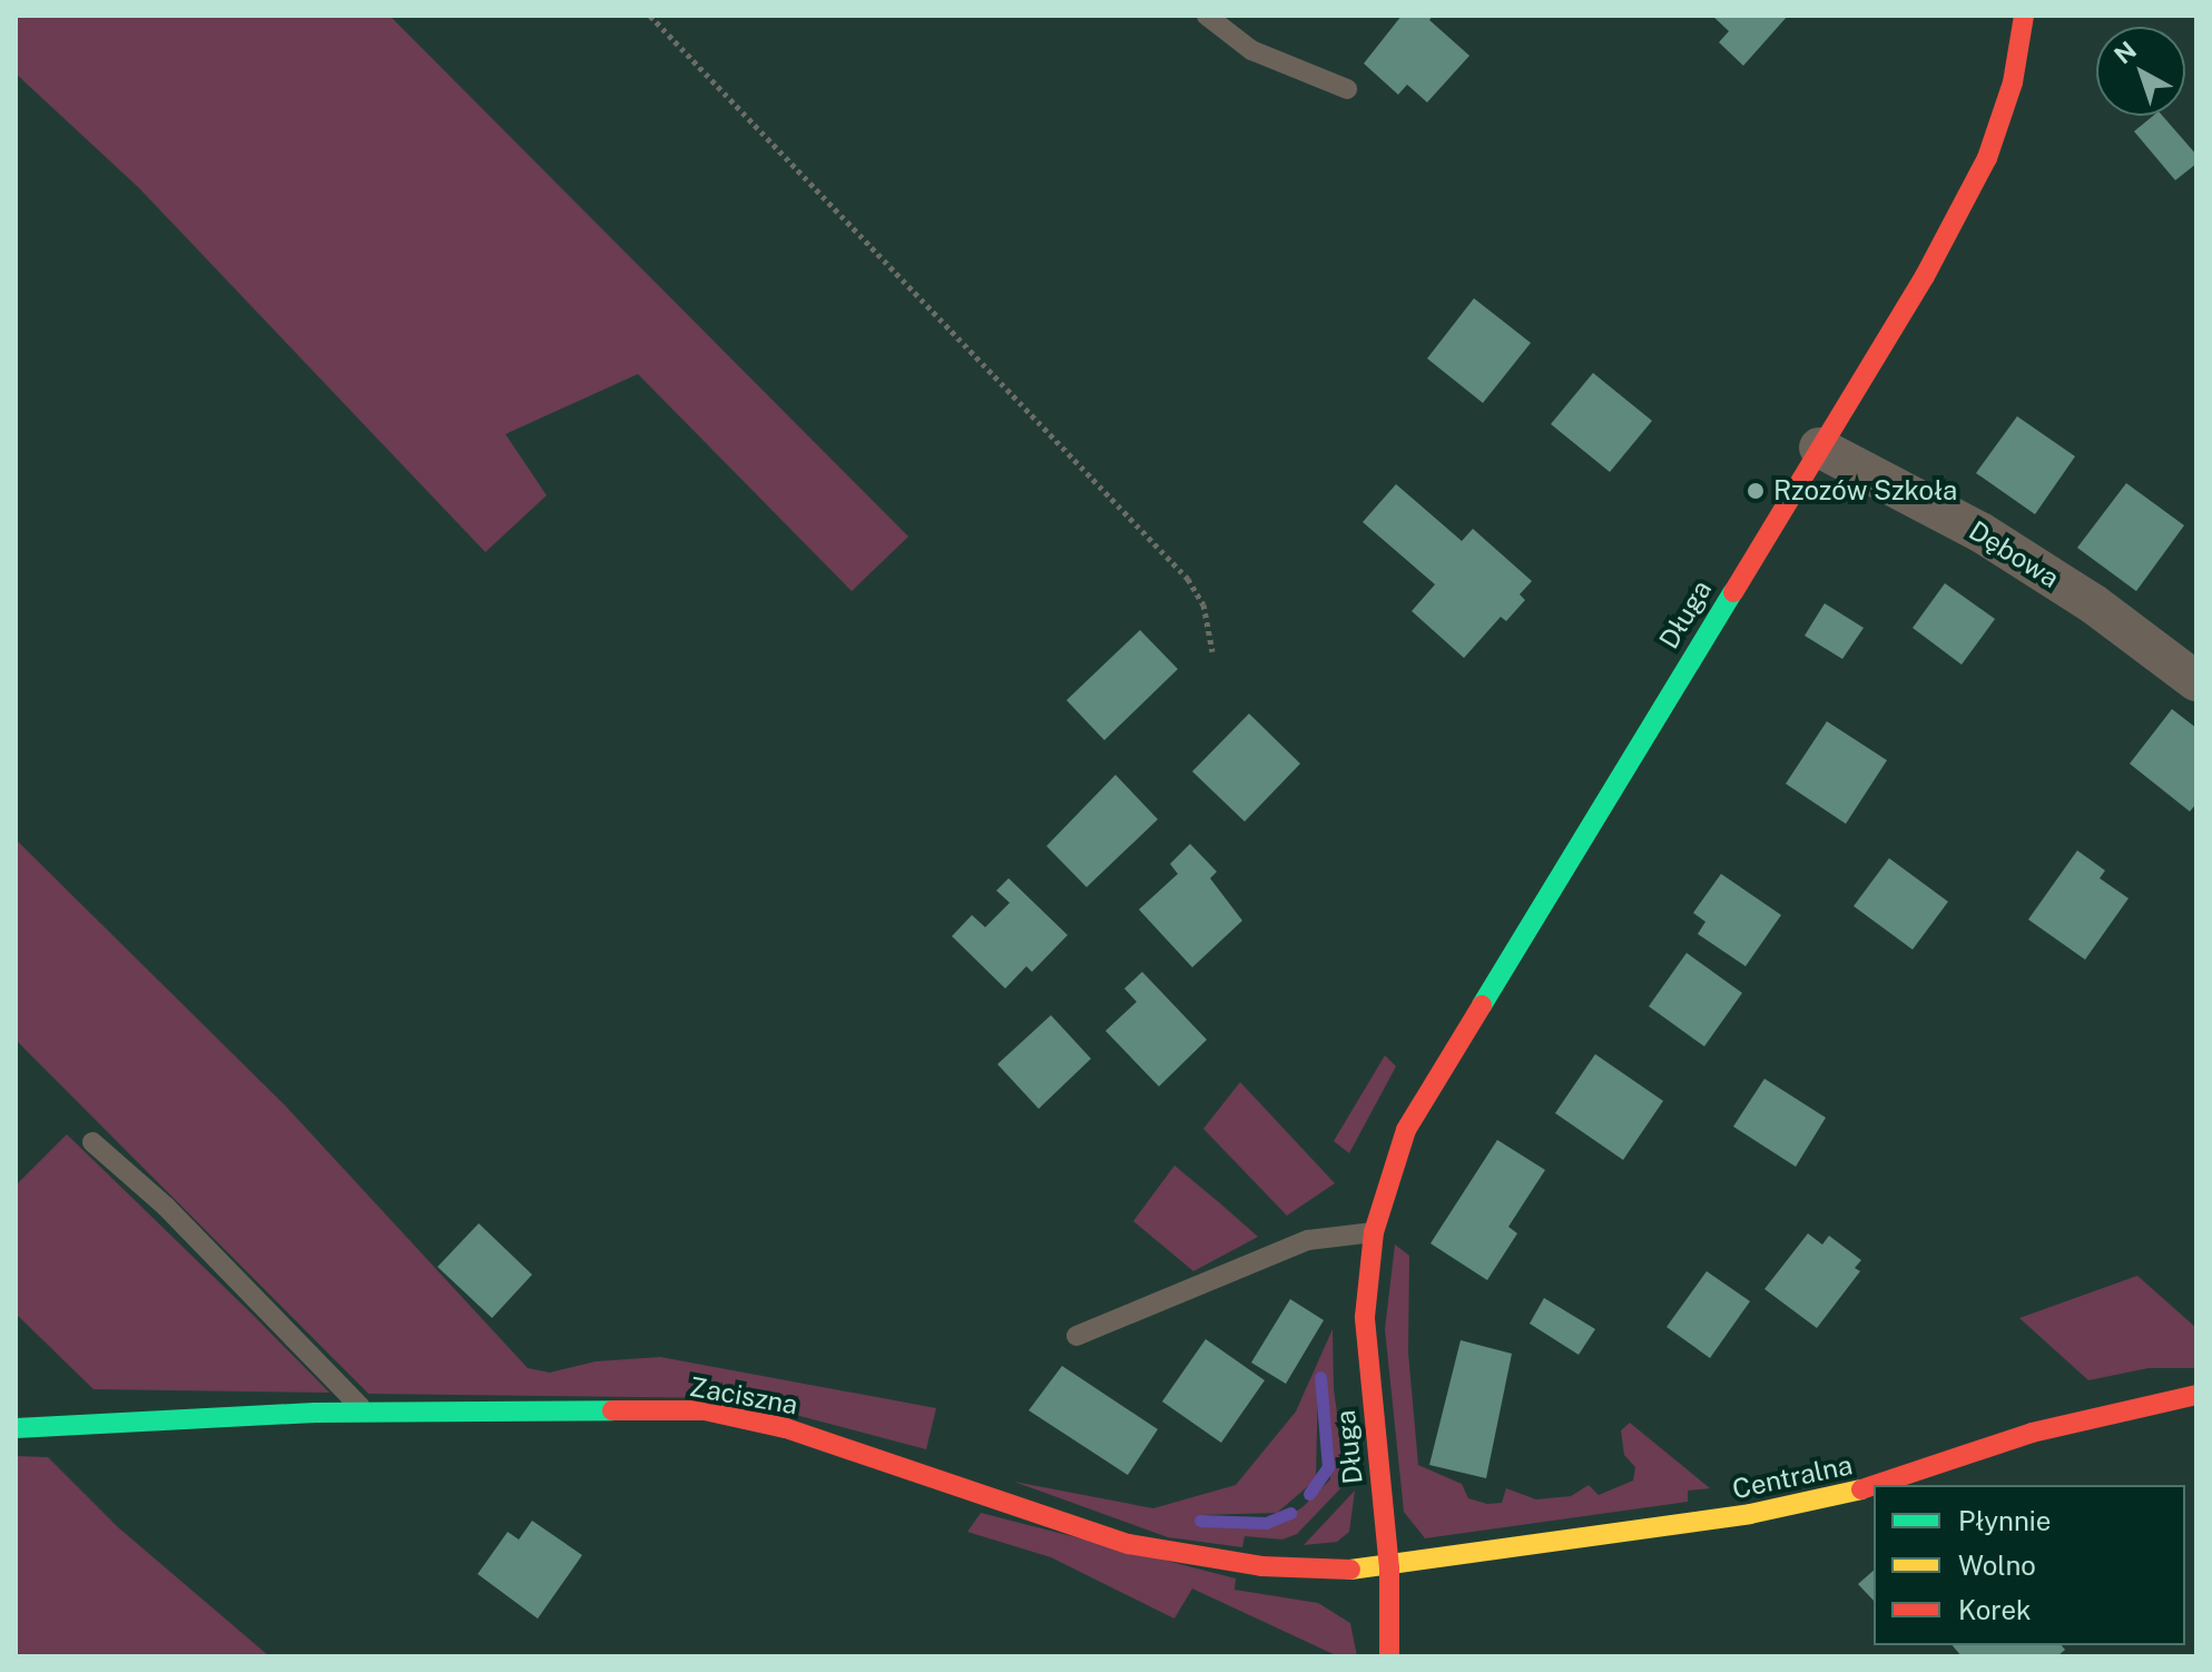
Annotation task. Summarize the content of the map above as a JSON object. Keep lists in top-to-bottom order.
{
  "streets": {
    "street": [
      "Dębowa",
      "Długa",
      "Zaciszna",
      "Centralna"
    ]
  },
  "crossings": [
    ["Dębowa", "Długa"],
    ["Długa", "Zaciszna"],
    ["Długa", "Centralna"],
    ["Zaciszna", "Centralna"]
  ],
  "places": ["Rzozów Szkoła"],
  "legend": ["Płynnie", "Wolno", "Korek"],
  "north": "top left"
}
